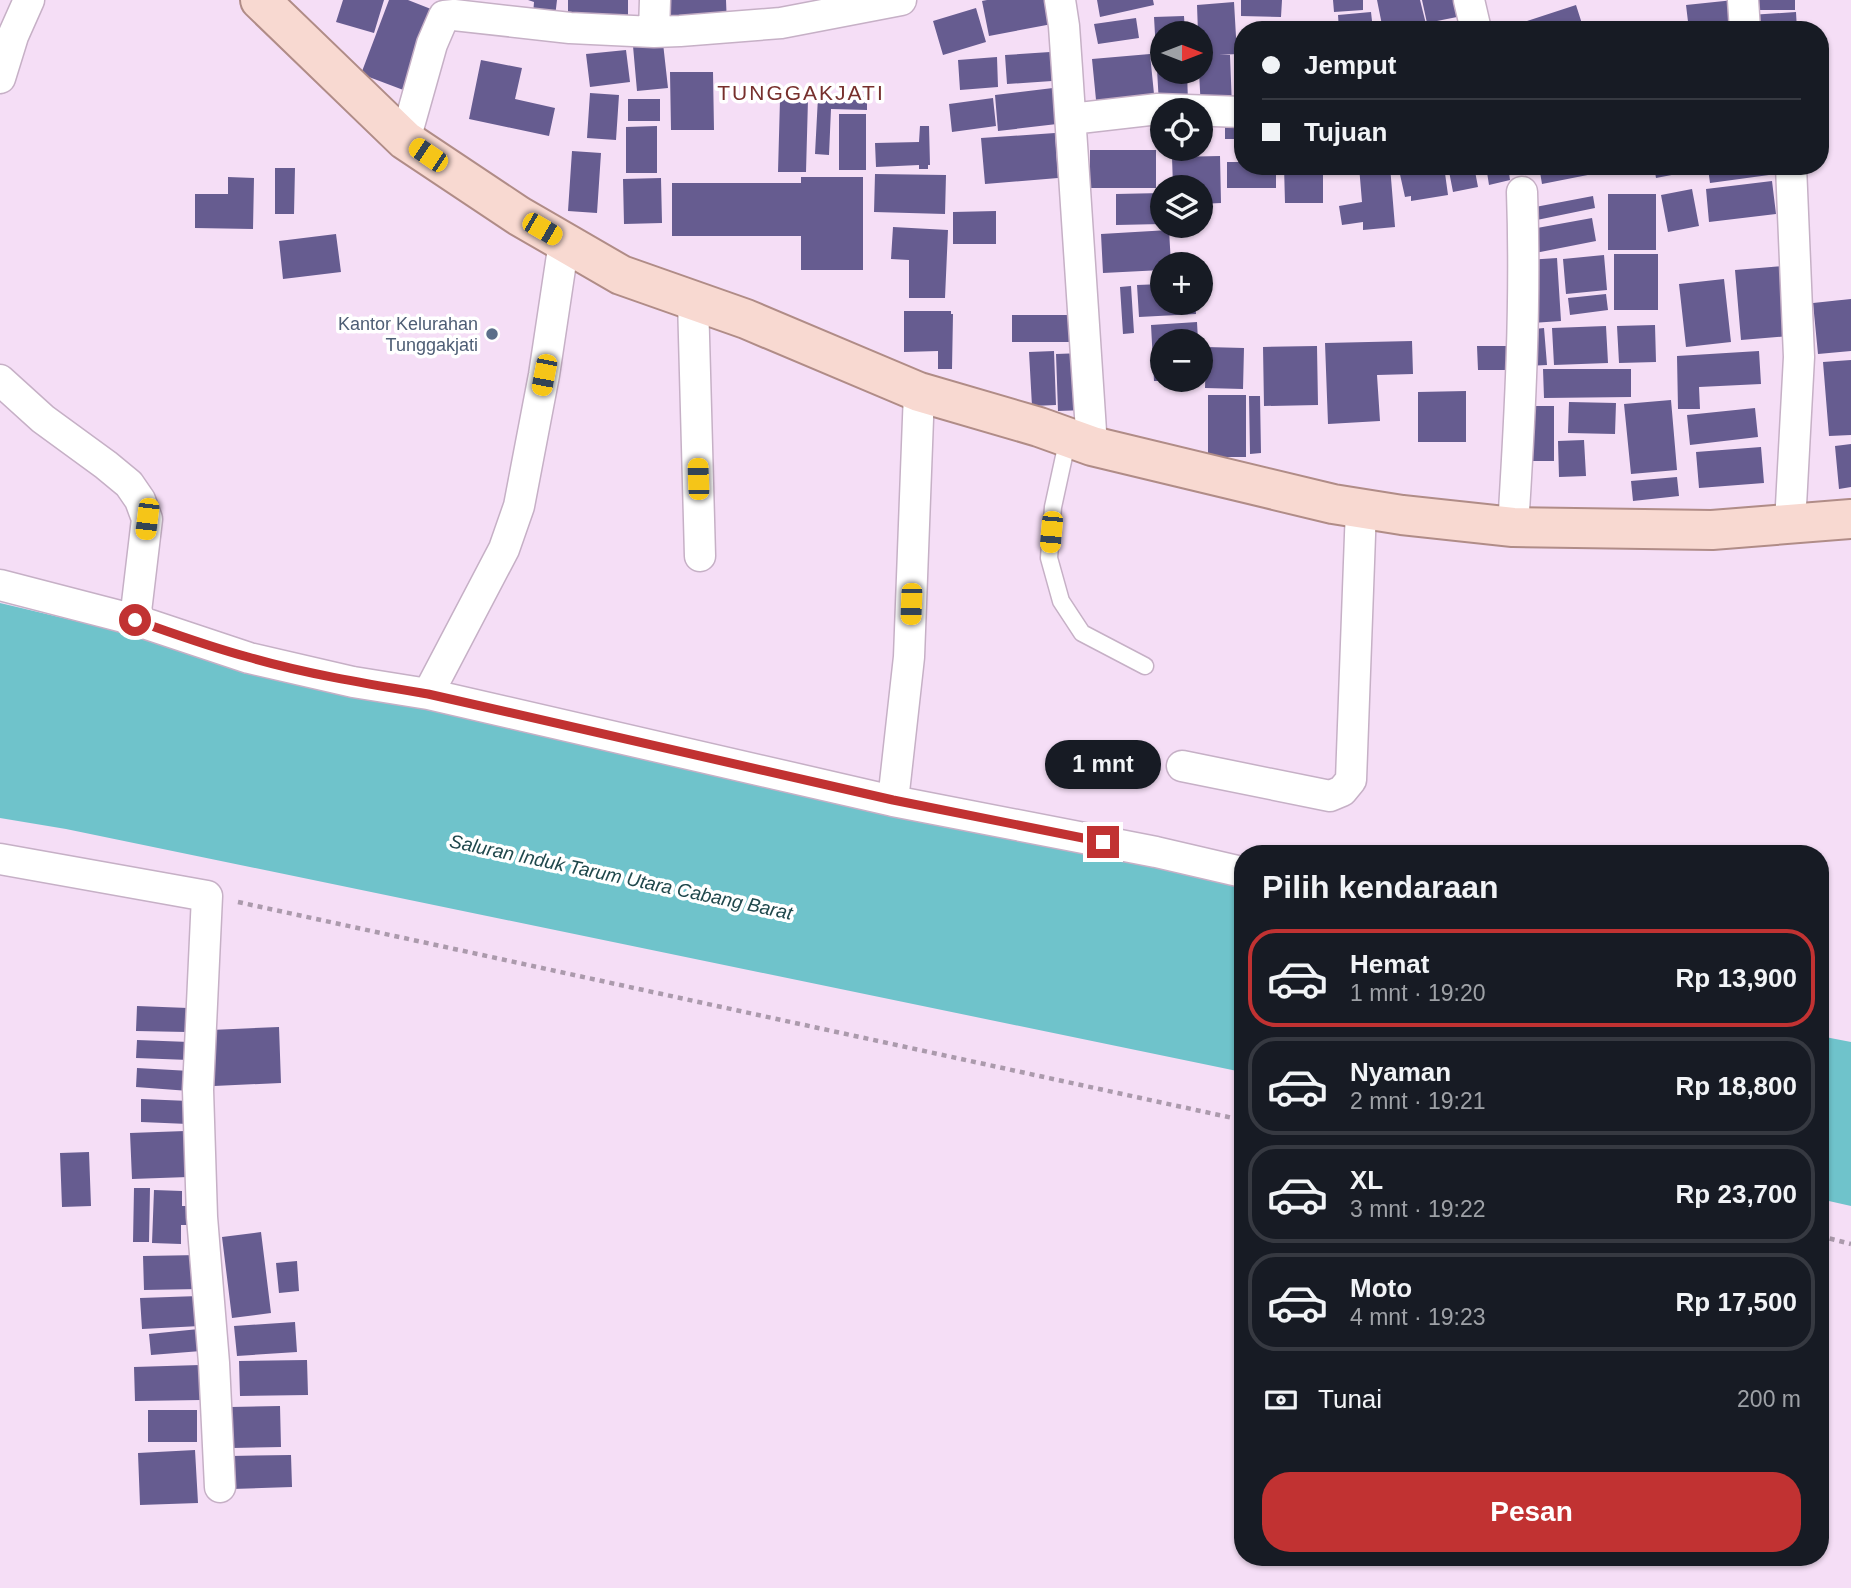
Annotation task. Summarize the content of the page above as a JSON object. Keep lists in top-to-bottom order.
{
  "districts": ["TUNGGAKJATI"],
  "water": ["Saluran Induk Tarum Utara Cabang Barat"],
  "places": ["Kantor Kelurahan Tunggakjati"],
  "north": "right",
  "page": {
    "map_buttons": ["+", "−"],
    "banner": ["Jemput", "Tujuan"],
    "bubble": "1 mnt",
    "heading": "Pilih kendaraan",
    "list": [
      {
        "name": "Hemat",
        "note": "1 mnt · 19:20",
        "value": "Rp 13,900"
      },
      {
        "name": "Nyaman",
        "note": "2 mnt · 19:21",
        "value": "Rp 18,800"
      },
      {
        "name": "XL",
        "note": "3 mnt · 19:22",
        "value": "Rp 23,700"
      },
      {
        "name": "Moto",
        "note": "4 mnt · 19:23",
        "value": "Rp 17,500"
      }
    ],
    "pay": ["Tunai", "200 m"],
    "buttons": "Pesan"
  }
}
